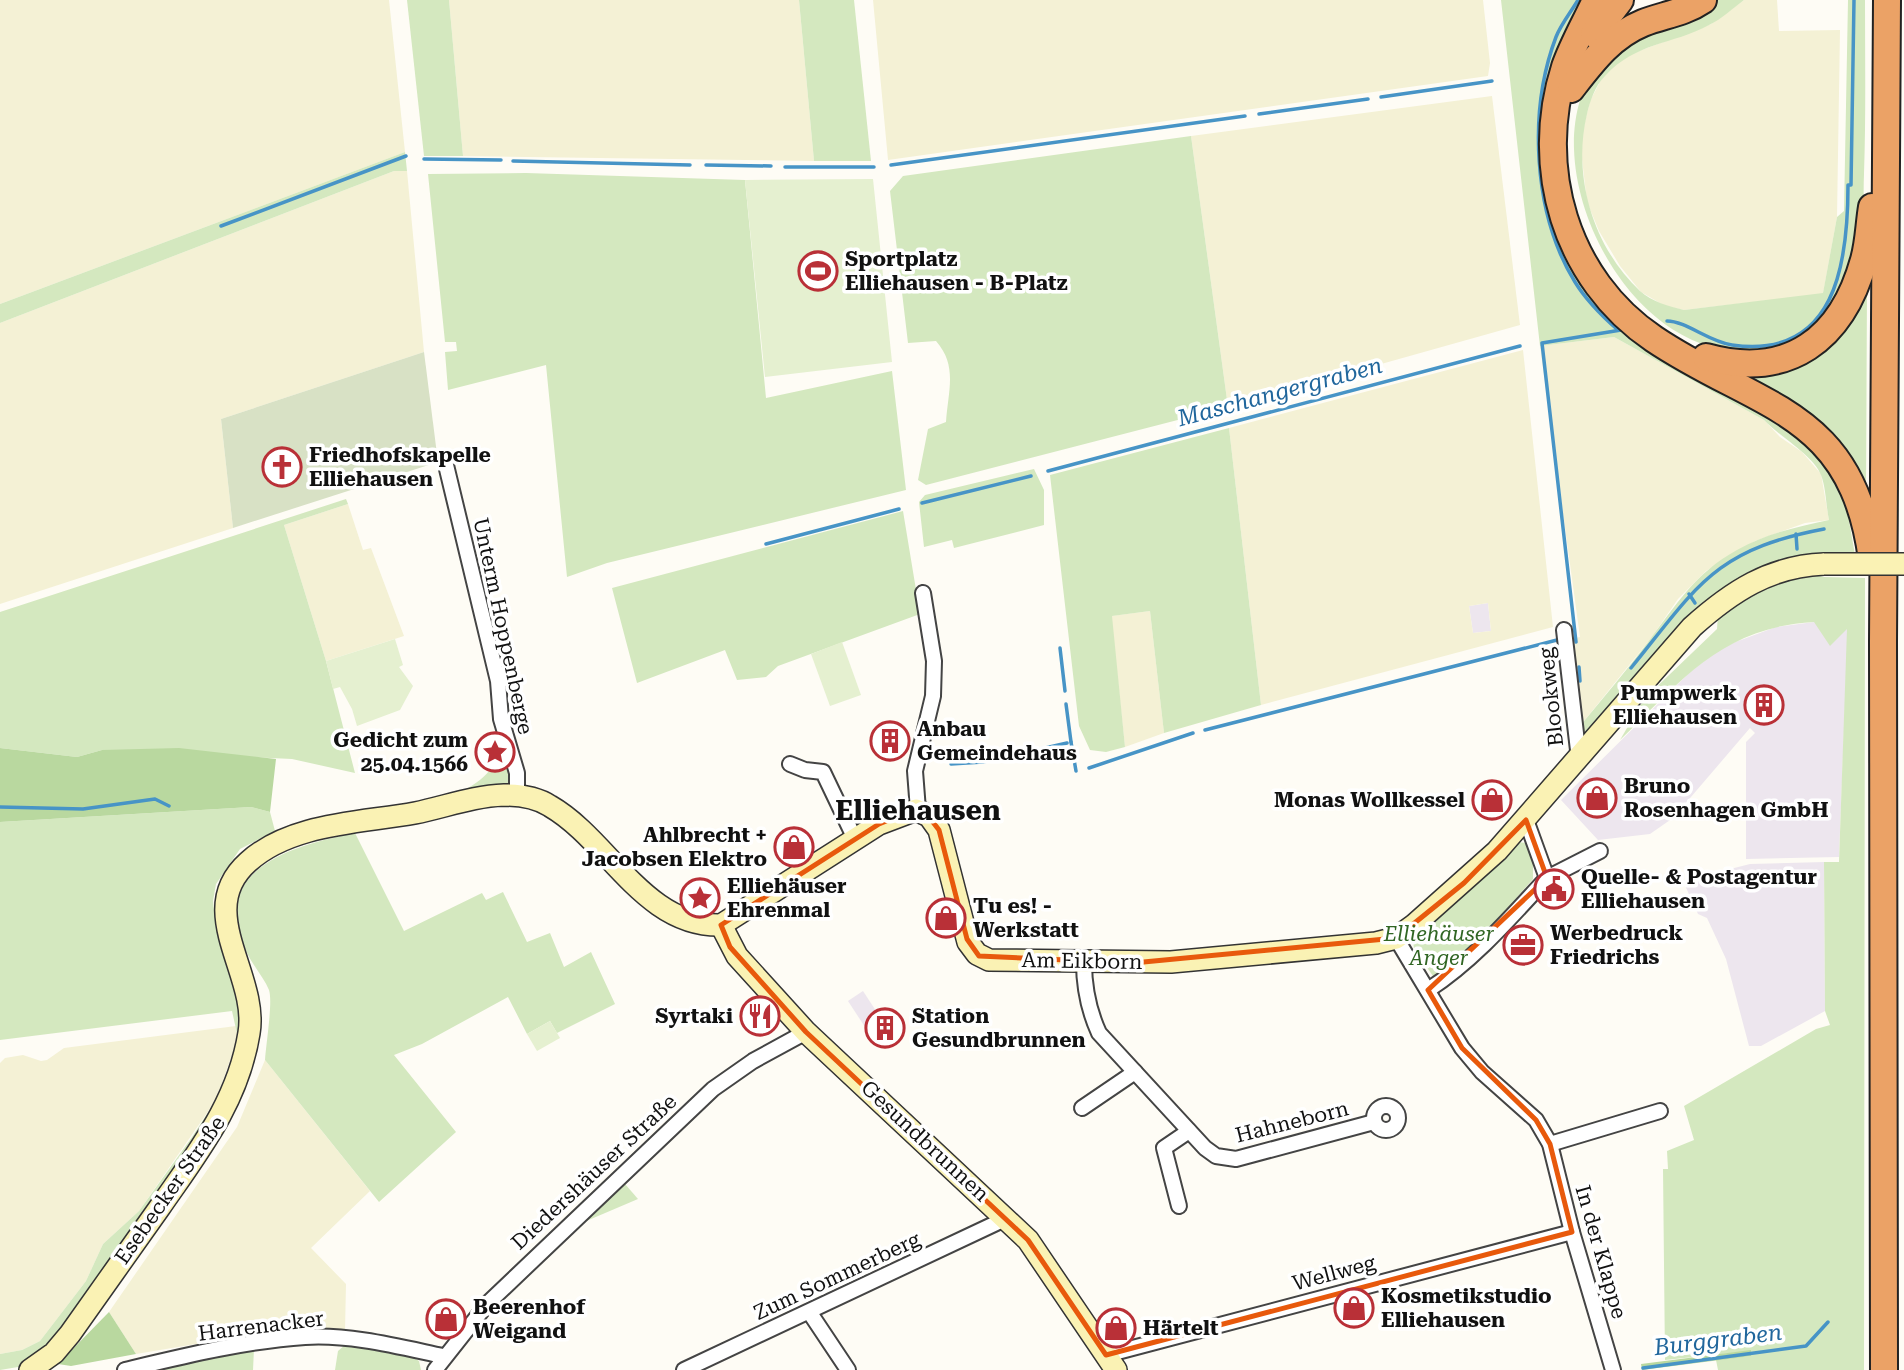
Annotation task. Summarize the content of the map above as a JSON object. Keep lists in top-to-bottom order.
{
  "streets": {
    "street": [
      "Unterm Hoppenberge",
      "Blookweg",
      "Am Eikborn",
      "Hahneborn",
      "Gesundbrunnen",
      "Diedershäuser Straße",
      "Esebecker Straße",
      "In der Klappe",
      "Wellweg",
      "Zum Sommerberg",
      "Harrenacker"
    ]
  },
  "crossings": [
    ["Unterm Hoppenberge", "Esebecker Straße"],
    ["Blookweg", "Am Eikborn"],
    ["Am Eikborn", "Hahneborn"],
    ["Am Eikborn", "In der Klappe"],
    ["Gesundbrunnen", "Diedershäuser Straße"],
    ["Gesundbrunnen", "Wellweg"],
    ["Gesundbrunnen", "Zum Sommerberg"],
    ["Diedershäuser Straße", "Harrenacker"],
    ["In der Klappe", "Wellweg"]
  ],
  "districts": ["Elliehausen"],
  "water": ["Maschangergraben", "Burggraben"],
  "parks": ["Elliehäuser Anger"],
  "places": {
    "sports": ["Sportplatz Elliehausen - B-Platz"],
    "church": ["Friedhofskapelle Elliehausen"],
    "building": ["Pumpwerk Elliehausen", "Anbau Gemeindehaus", "Station Gesundbrunnen"],
    "place": ["Gedicht zum 25.04.1566", "Elliehäuser Ehrenmal"],
    "shop": [
      "Bruno Rosenhagen GmbH",
      "Monas Wollkessel",
      "Ahlbrecht + Jacobsen Elektro",
      "Tu es! - Werkstatt",
      "Kosmetikstudio Elliehausen",
      "Beerenhof Weigand",
      "Härtelt"
    ],
    "public building": ["Quelle- & Postagentur Elliehausen"],
    "office": ["Werbedruck Friedrichs"],
    "restaurant": ["Syrtaki"]
  }
}
